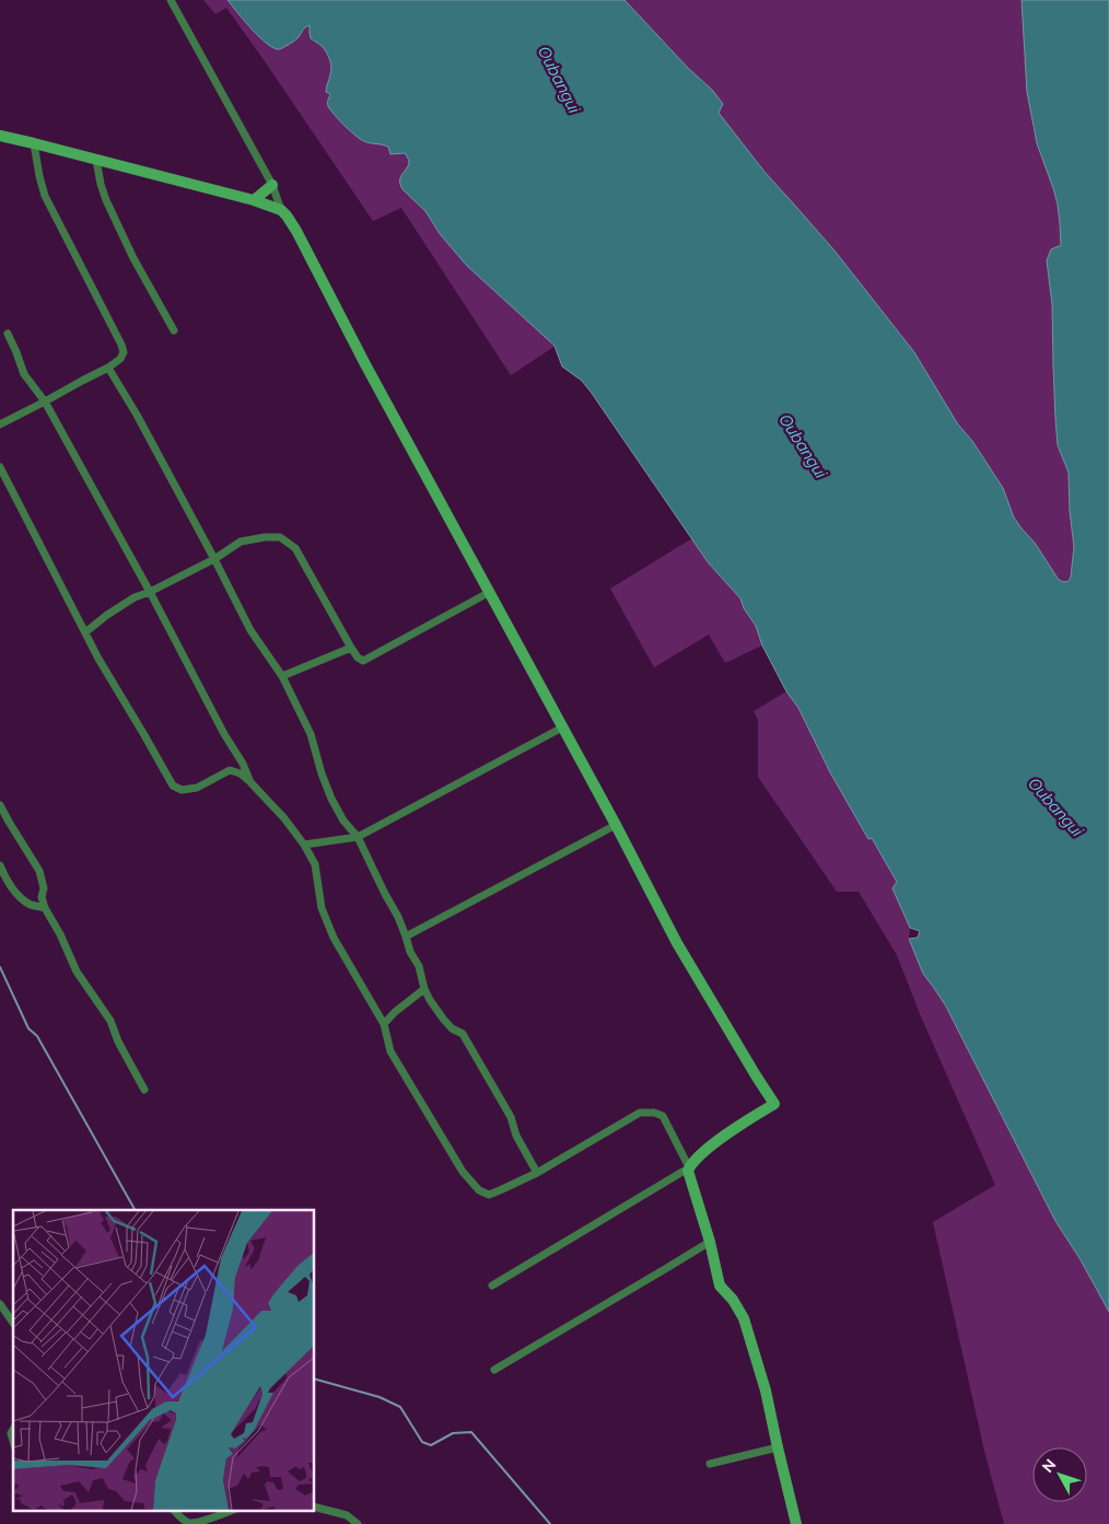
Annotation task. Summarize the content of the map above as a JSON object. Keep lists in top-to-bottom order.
{
  "water": ["Oubangui"],
  "north": "top left"
}
